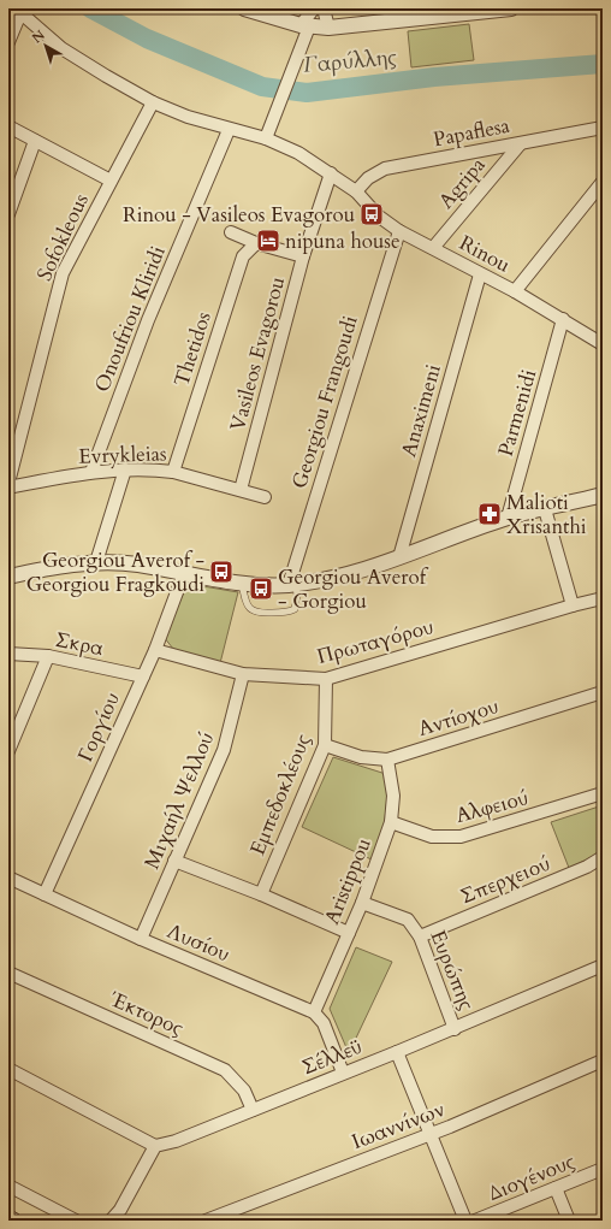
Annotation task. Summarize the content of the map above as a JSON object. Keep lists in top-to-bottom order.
{
  "streets": {
    "street": [
      "Papaflesa",
      "Agripa",
      "Sofokleous",
      "Rinou",
      "Onoufriou Kliridi",
      "Thetidos",
      "Vasileos Evagorou",
      "Georgiou Frangoudi",
      "Anaximeni",
      "Parmenidi",
      "Evrykleias",
      "Πρωταγόρου",
      "Σκρα",
      "Αντίοχου",
      "Γοργίου",
      "Εμπεδοκλέους",
      "Μιχαήλ Ψελλού",
      "Αλφειού",
      "Σπερχειού",
      "Aristippou",
      "Λυσίου",
      "Ευρώπης",
      "Έκτορος",
      "Σέλλεϋ",
      "Ιωαννίνων",
      "Διογένους"
    ]
  },
  "crossings": [
    ["Papaflesa", "Agripa"],
    ["Papaflesa", "Rinou"],
    ["Agripa", "Rinou"],
    ["Sofokleous", "Rinou"],
    ["Rinou", "Onoufriou Kliridi"],
    ["Rinou", "Vasileos Evagorou"],
    ["Rinou", "Georgiou Frangoudi"],
    ["Rinou", "Anaximeni"],
    ["Rinou", "Parmenidi"],
    ["Onoufriou Kliridi", "Evrykleias"],
    ["Thetidos", "Evrykleias"],
    ["Vasileos Evagorou", "Evrykleias"],
    ["Πρωταγόρου", "Γοργίου"],
    ["Πρωταγόρου", "Εμπεδοκλέους"],
    ["Πρωταγόρου", "Μιχαήλ Ψελλού"],
    ["Σκρα", "Γοργίου"],
    ["Αντίοχου", "Εμπεδοκλέους"],
    ["Αντίοχου", "Aristippou"],
    ["Γοργίου", "Λυσίου"],
    ["Μιχαήλ Ψελλού", "Λυσίου"],
    ["Αλφειού", "Aristippou"],
    ["Σπερχειού", "Ευρώπης"],
    ["Aristippou", "Λυσίου"],
    ["Aristippou", "Ευρώπης"],
    ["Ευρώπης", "Σέλλεϋ"],
    ["Έκτορος", "Σέλλεϋ"]
  ],
  "water": ["Γαρύλλης"],
  "places": {
    "bus stop": ["Rinou - Vasileos Evagorou", "Georgiou Averof - Georgiou Fragkoudi", "Georgiou Averof - Gorgiou"],
    "hotel": ["nipuna house"],
    "pharmacy": ["Malioti Xrisanthi"]
  },
  "north": "top left"
}
